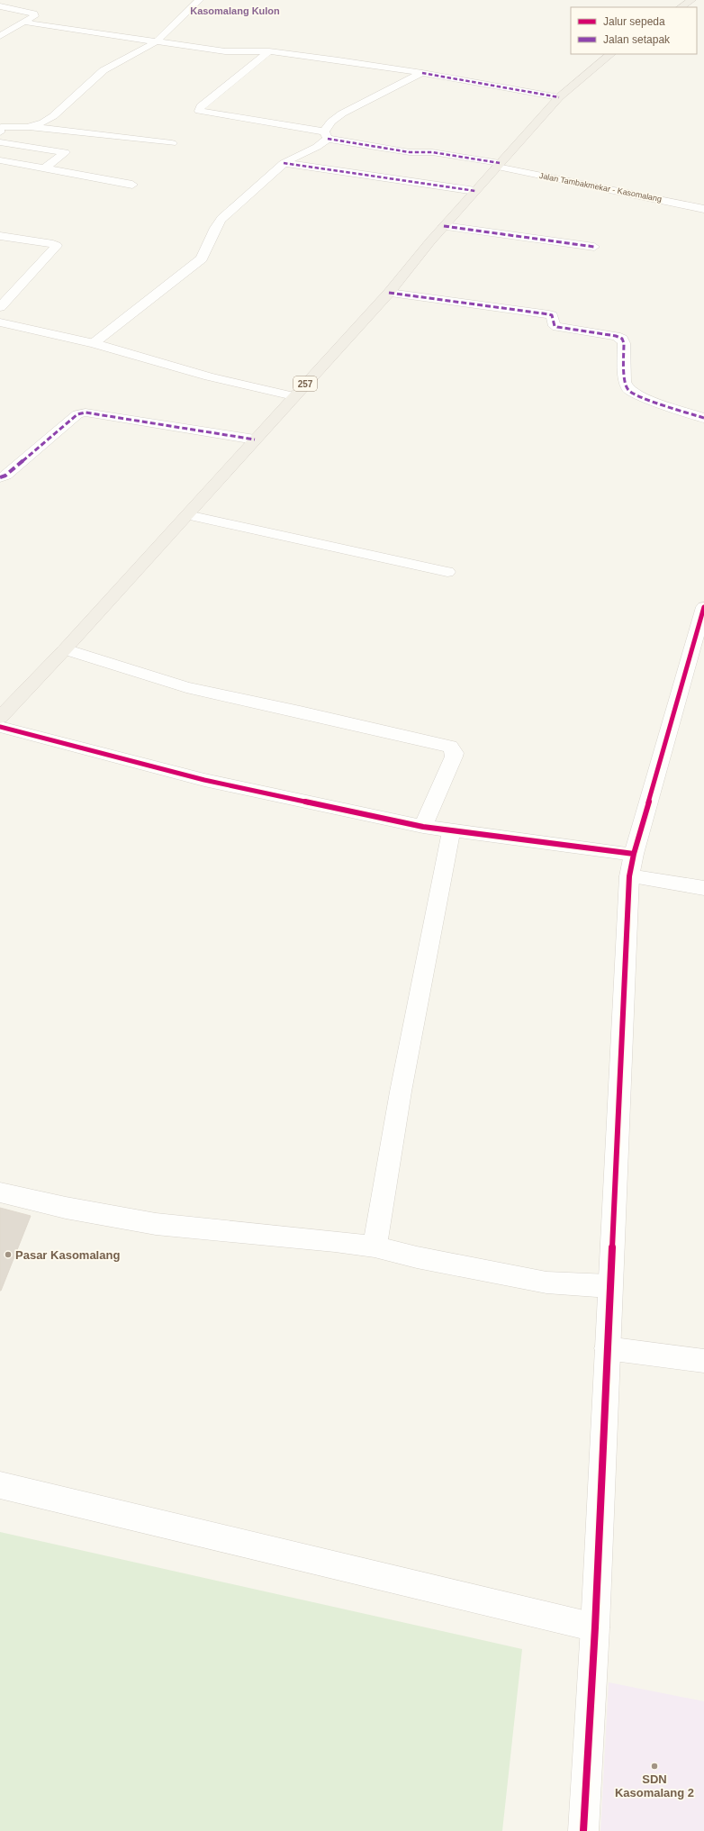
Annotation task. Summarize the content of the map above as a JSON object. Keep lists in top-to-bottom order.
{
  "streets": {
    "main road": ["257"],
    "street": ["Jalan Tambakmekar - Kasomalang"]
  },
  "crossings": [
    ["Jalan Tambakmekar - Kasomalang", "257"]
  ],
  "districts": ["Kasomalang Kulon"],
  "places": ["Pasar Kasomalang", "SDN Kasomalang 2"],
  "legend": ["Jalur sepeda", "Jalan setapak"]
}
